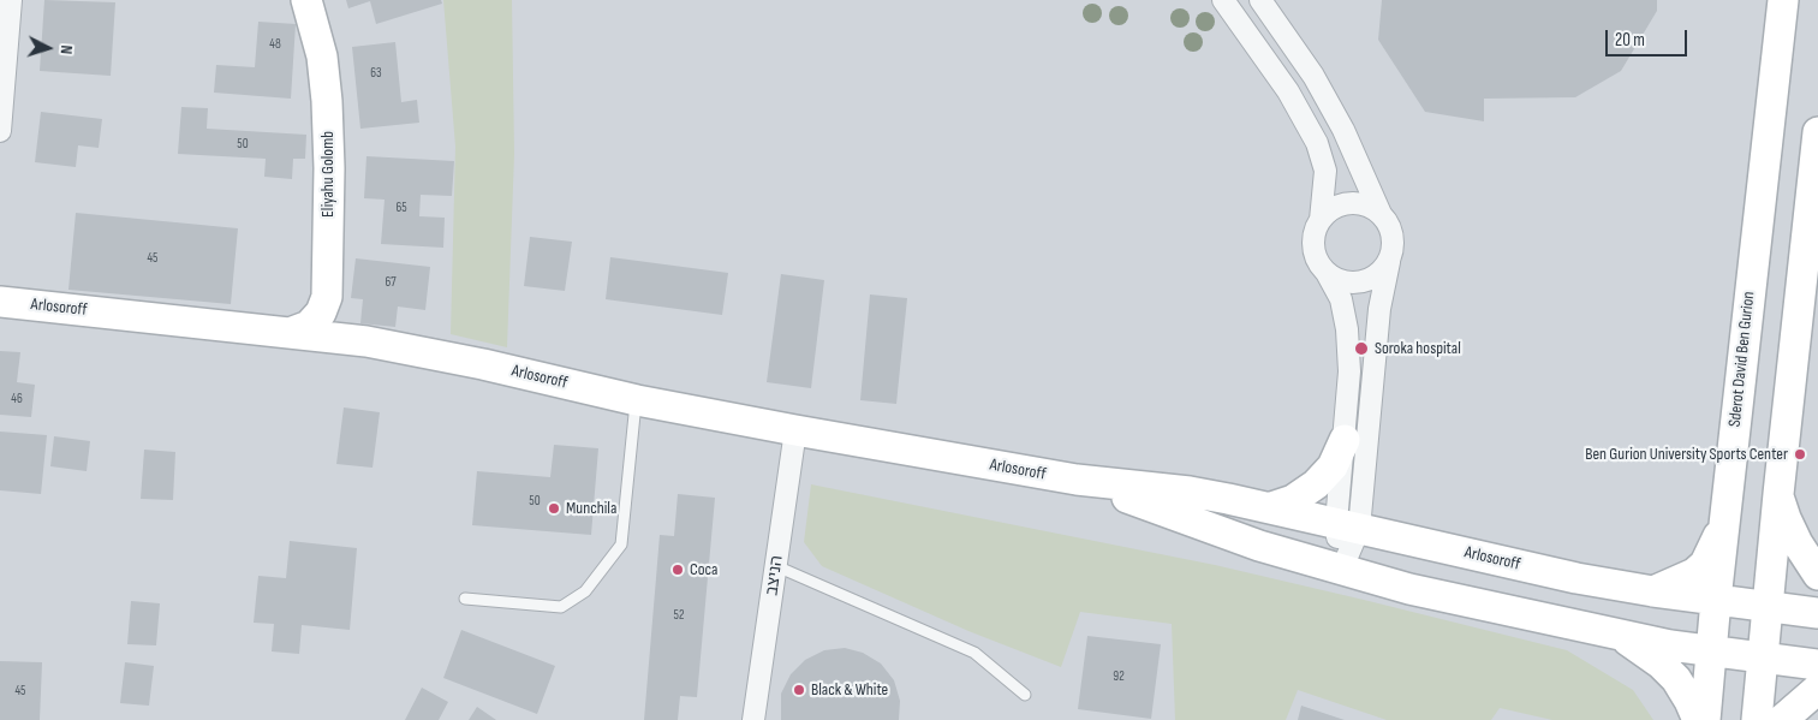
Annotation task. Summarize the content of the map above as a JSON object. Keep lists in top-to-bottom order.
{
  "streets": {
    "street": [
      "Eliyahu Golomb",
      "Arlosoroff",
      "Sderot David Ben Gurion",
      "הניצב"
    ]
  },
  "crossings": [
    ["Eliyahu Golomb", "Arlosoroff"],
    ["Arlosoroff", "Sderot David Ben Gurion"],
    ["Arlosoroff", "הניצב"]
  ],
  "places": [
    "Soroka hospital",
    "Ben Gurion University Sports Center",
    "Munchila",
    "Coca",
    "Black & White"
  ],
  "house_numbers": [
    "48",
    "63",
    "50",
    "65",
    "45",
    "67",
    "46",
    "50",
    "52",
    "92",
    "45"
  ],
  "scale_bar": "20 m",
  "north": "right"
}
